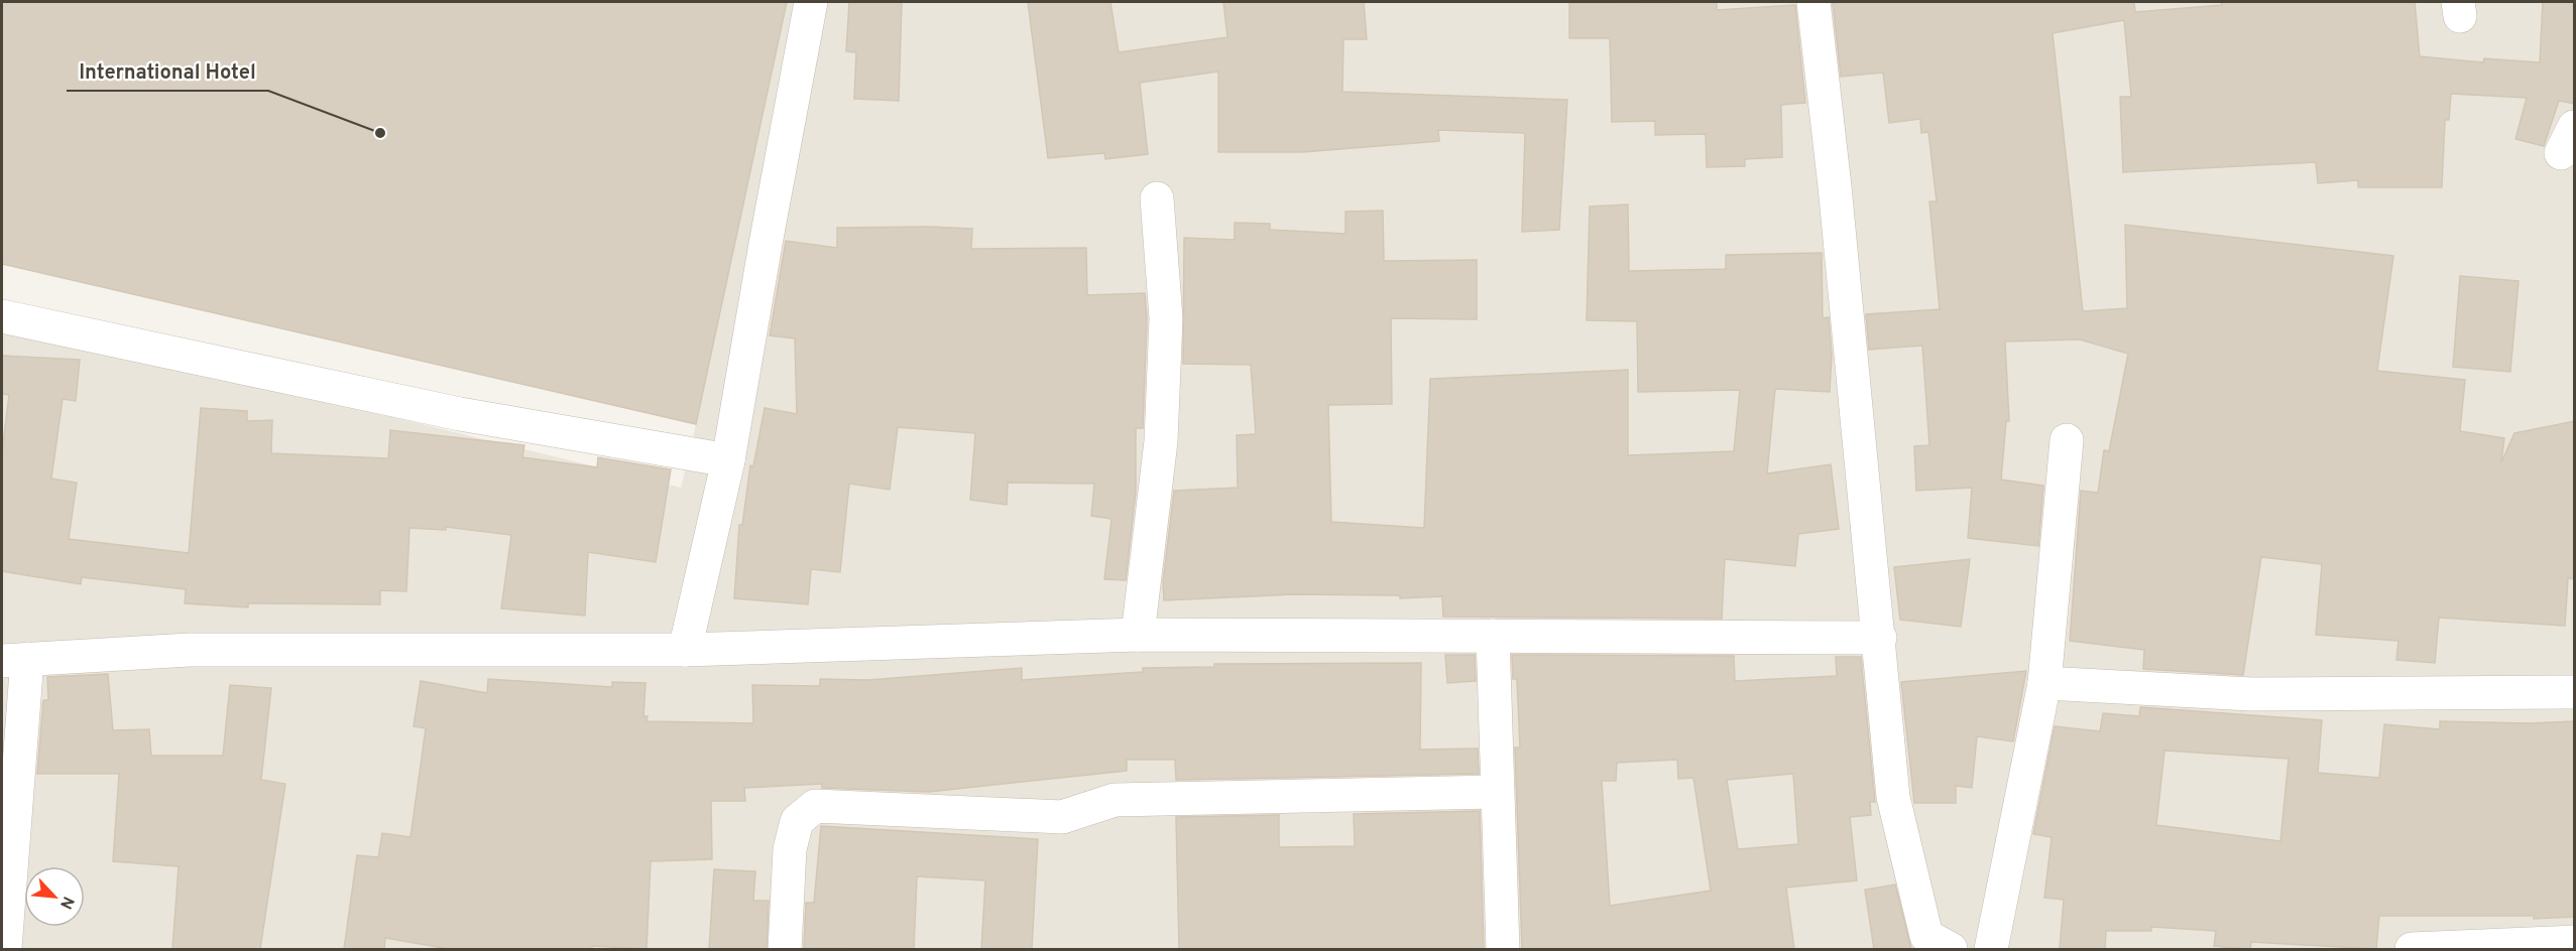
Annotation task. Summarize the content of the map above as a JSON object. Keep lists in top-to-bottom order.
{
  "places": ["International Hotel"],
  "north": "bottom right"
}
